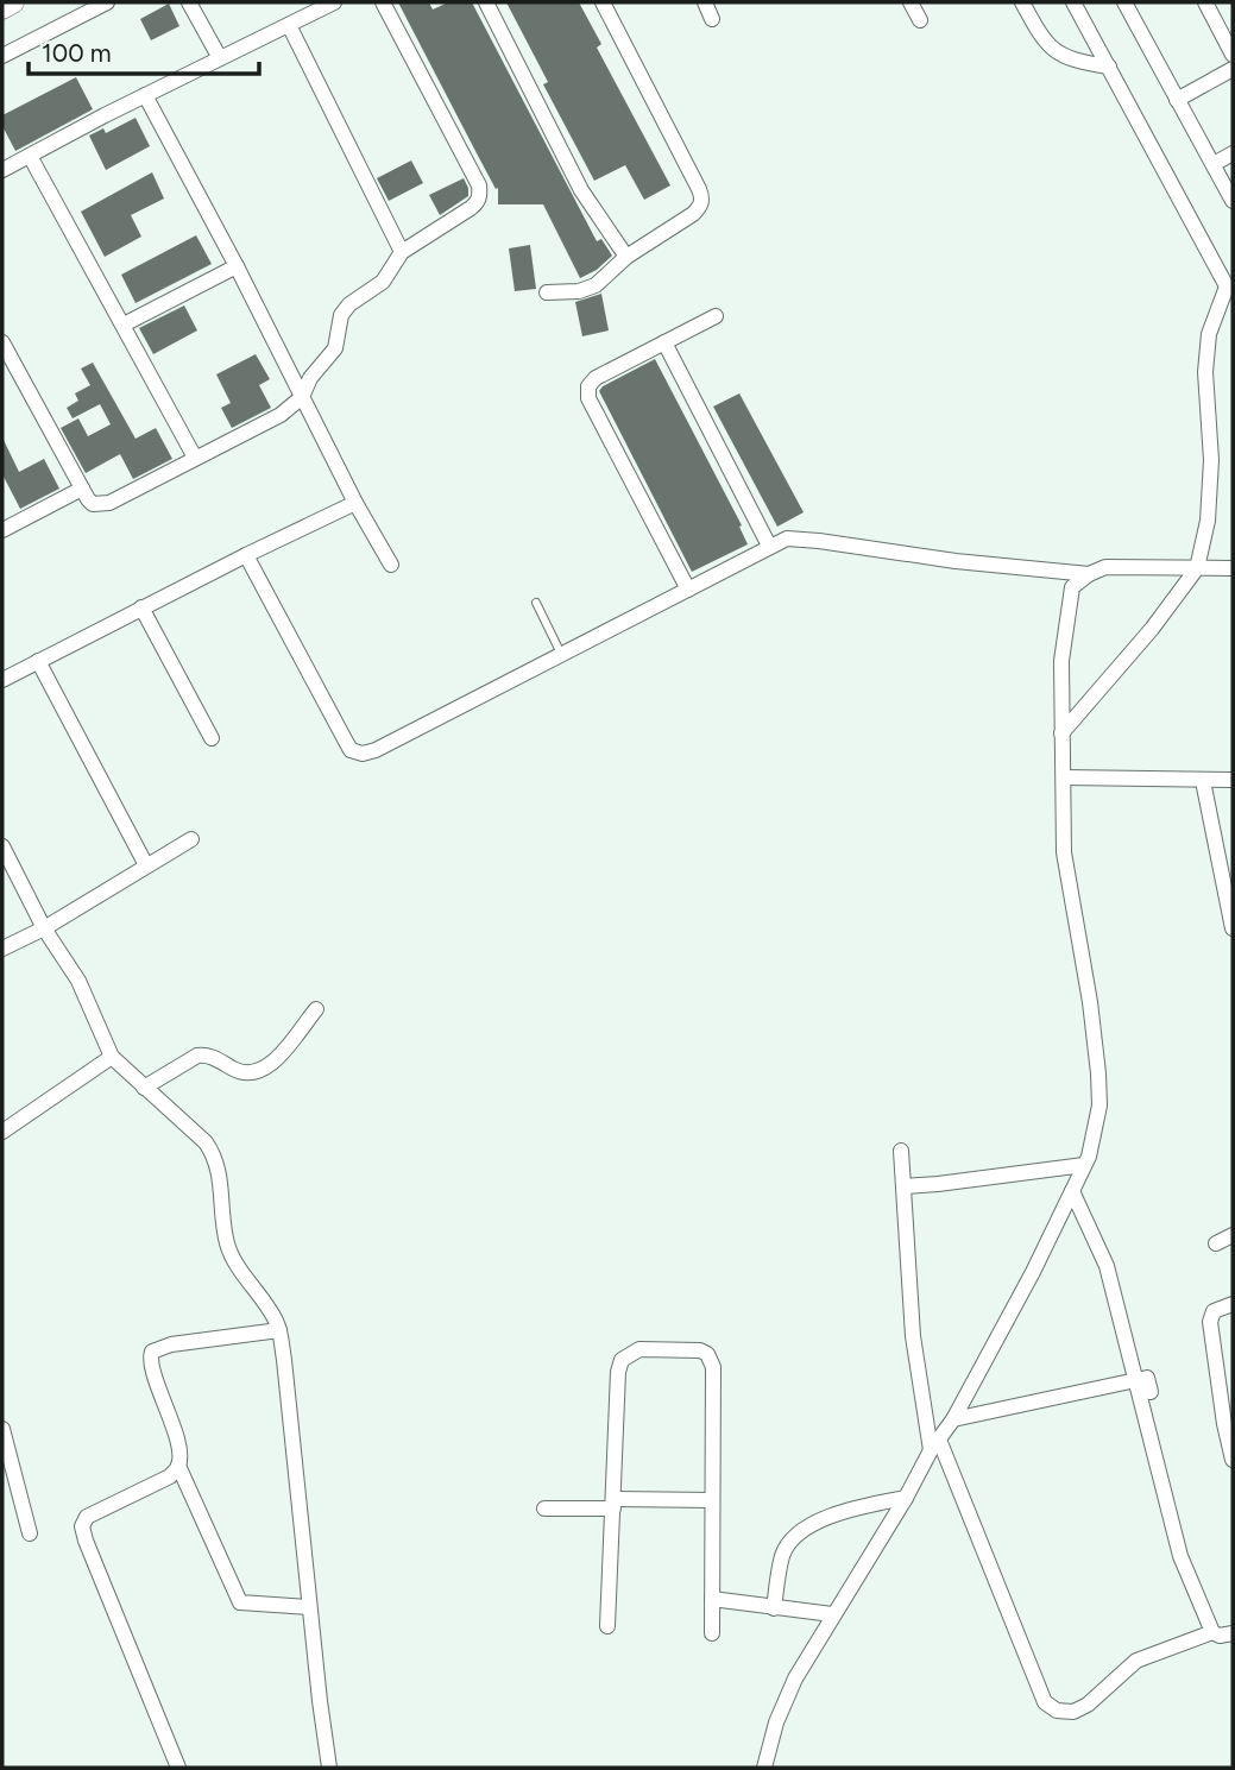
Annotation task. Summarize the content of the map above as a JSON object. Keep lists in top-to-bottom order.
{
  "scale_bar": "100 m"
}
